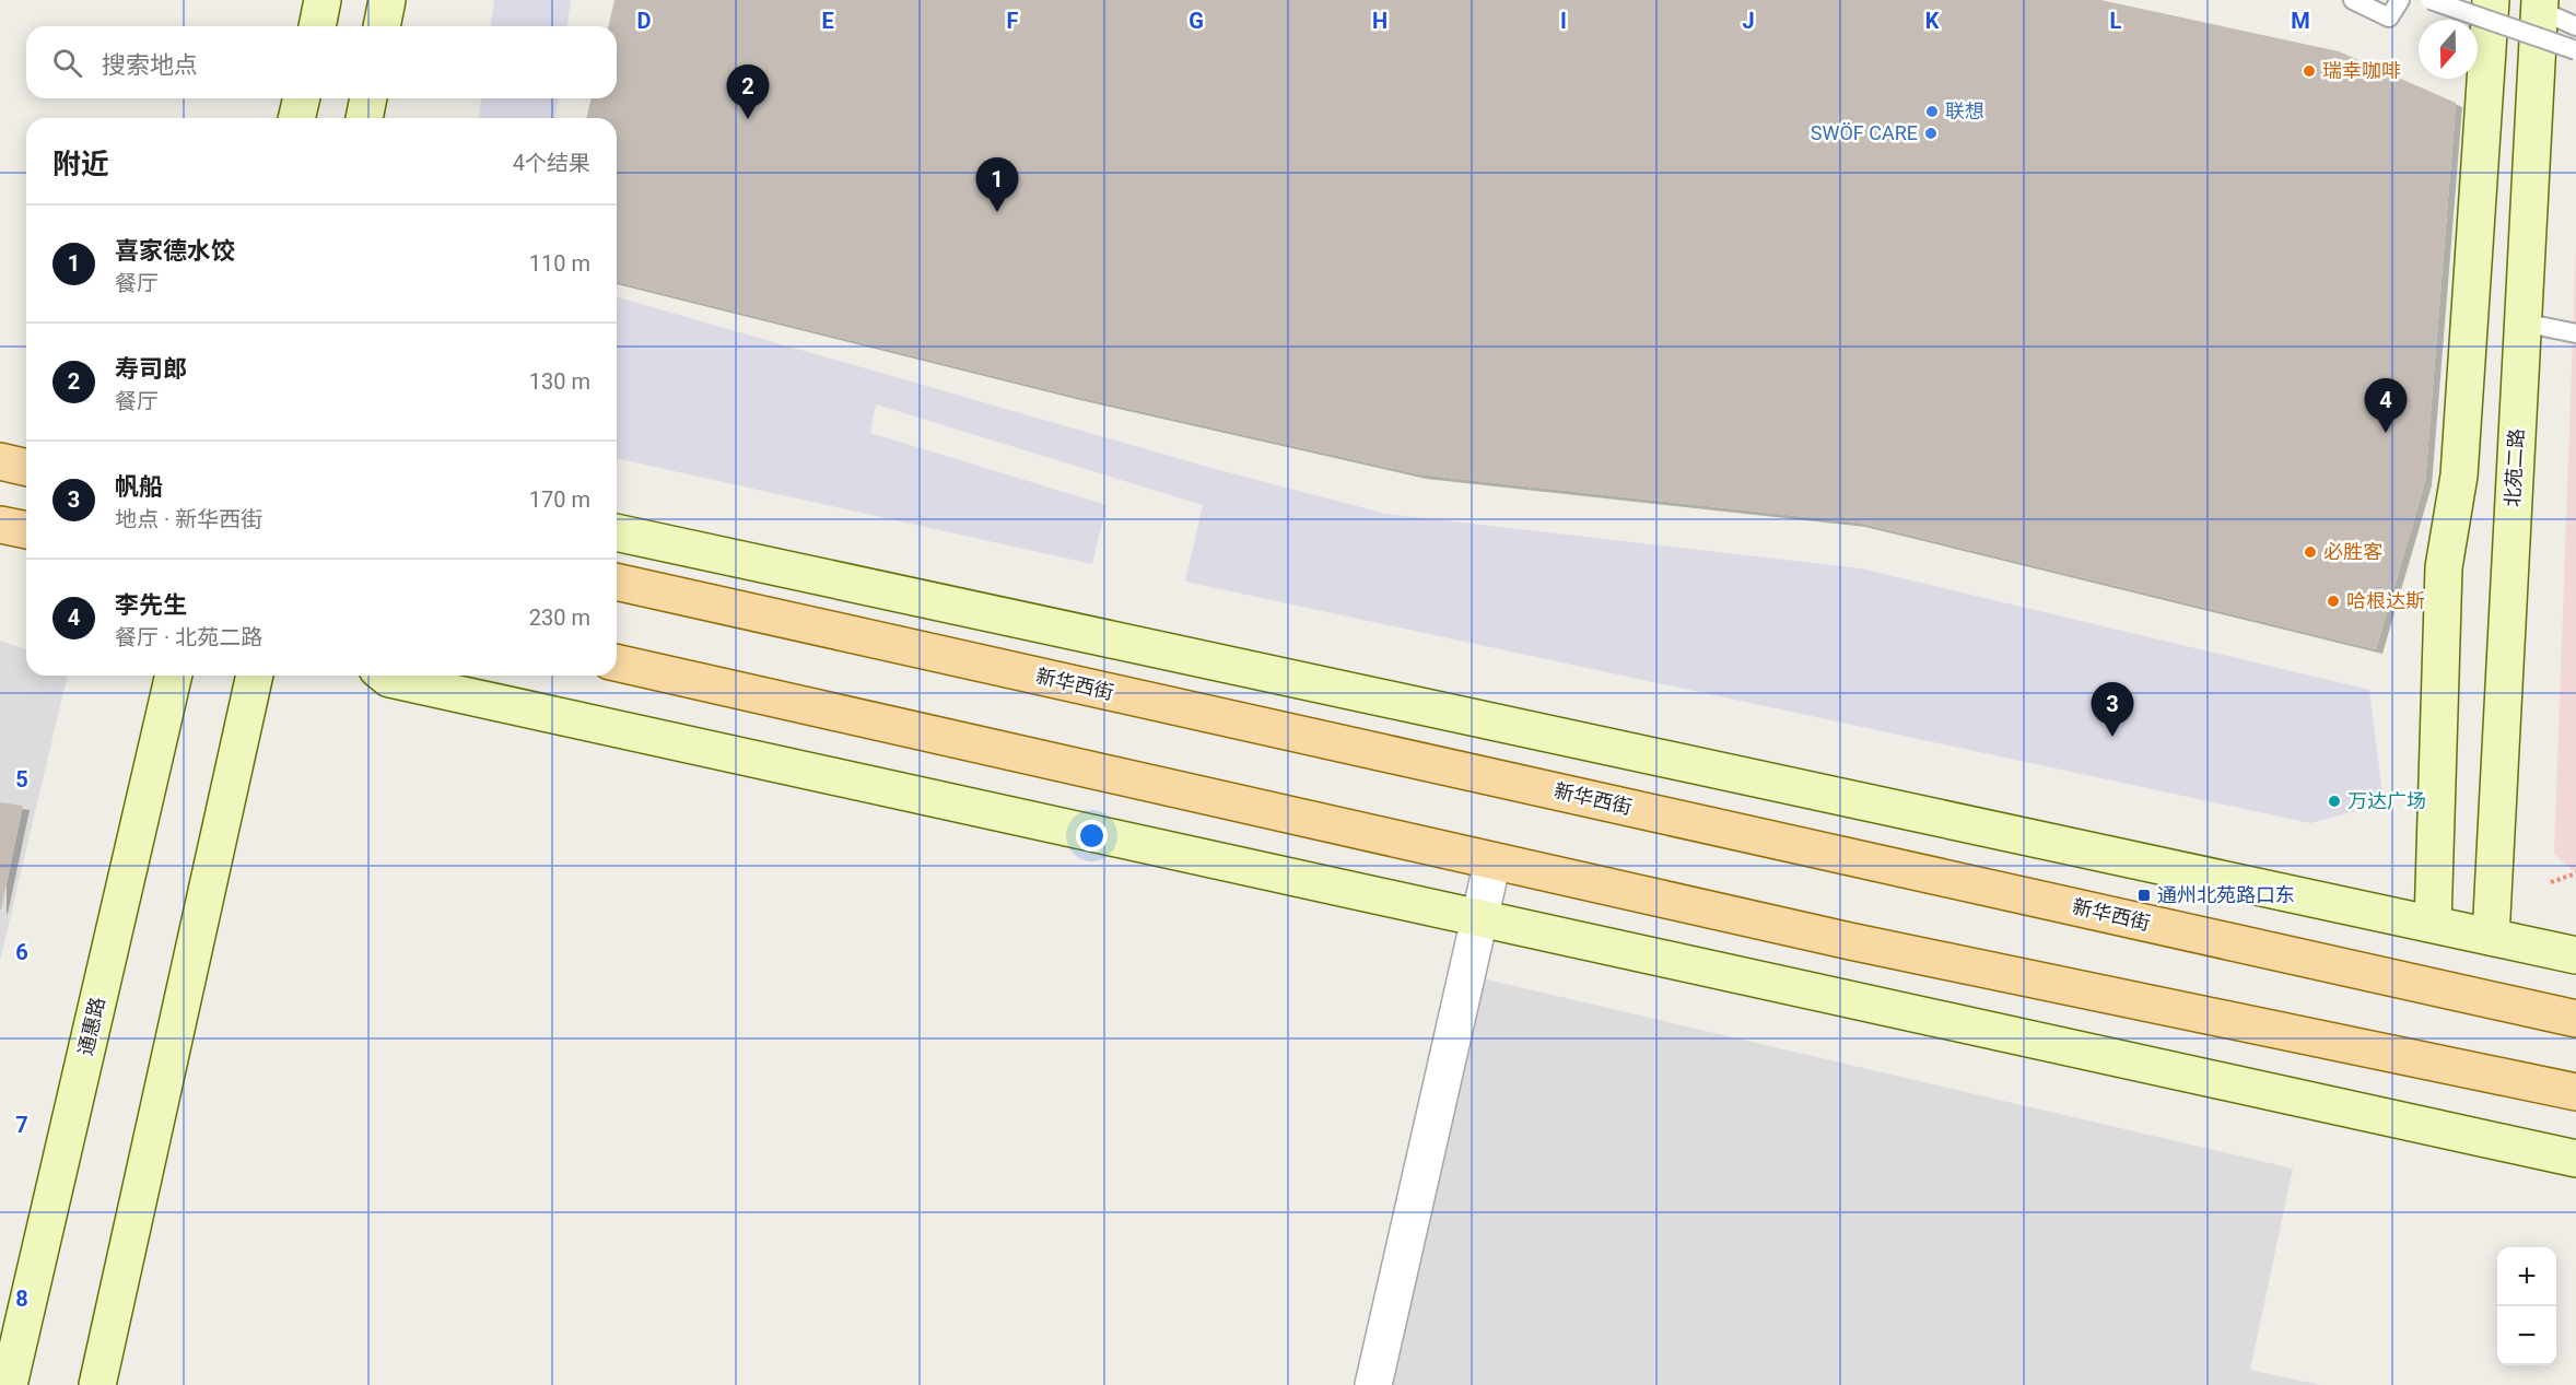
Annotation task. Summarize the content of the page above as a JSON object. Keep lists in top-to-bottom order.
{
  "streets": {
    "main road": ["新华西街"],
    "street": ["北苑二路", "通惠路"]
  },
  "places": {
    "other": [
      "瑞幸咖啡",
      "联想",
      "SWÖF CARE",
      "必胜客",
      "哈根达斯",
      "万达广场"
    ],
    "transit": ["通州北苑路口东"]
  },
  "north": "bottom",
  "page": {
    "search": "搜索地点",
    "pins": [
      "2",
      "1",
      "4",
      "3"
    ],
    "heading": ["附近", "4个结果"],
    "list": [
      {
        "mark": "1",
        "name": "喜家德水饺",
        "note": "餐厅",
        "value": "110 m"
      },
      {
        "mark": "2",
        "name": "寿司郎",
        "note": "餐厅",
        "value": "130 m"
      },
      {
        "mark": "3",
        "name": "帆船",
        "note": "地点 · 新华西街",
        "value": "170 m"
      },
      {
        "mark": "4",
        "name": "李先生",
        "note": "餐厅 · 北苑二路",
        "value": "230 m"
      }
    ],
    "map_buttons": ["+", "−"]
  },
  "grid": {
    "columns": [
      "D",
      "E",
      "F",
      "G",
      "H",
      "I",
      "J",
      "K",
      "L",
      "M"
    ],
    "rows": [
      "5",
      "6",
      "7",
      "8"
    ]
  }
}
